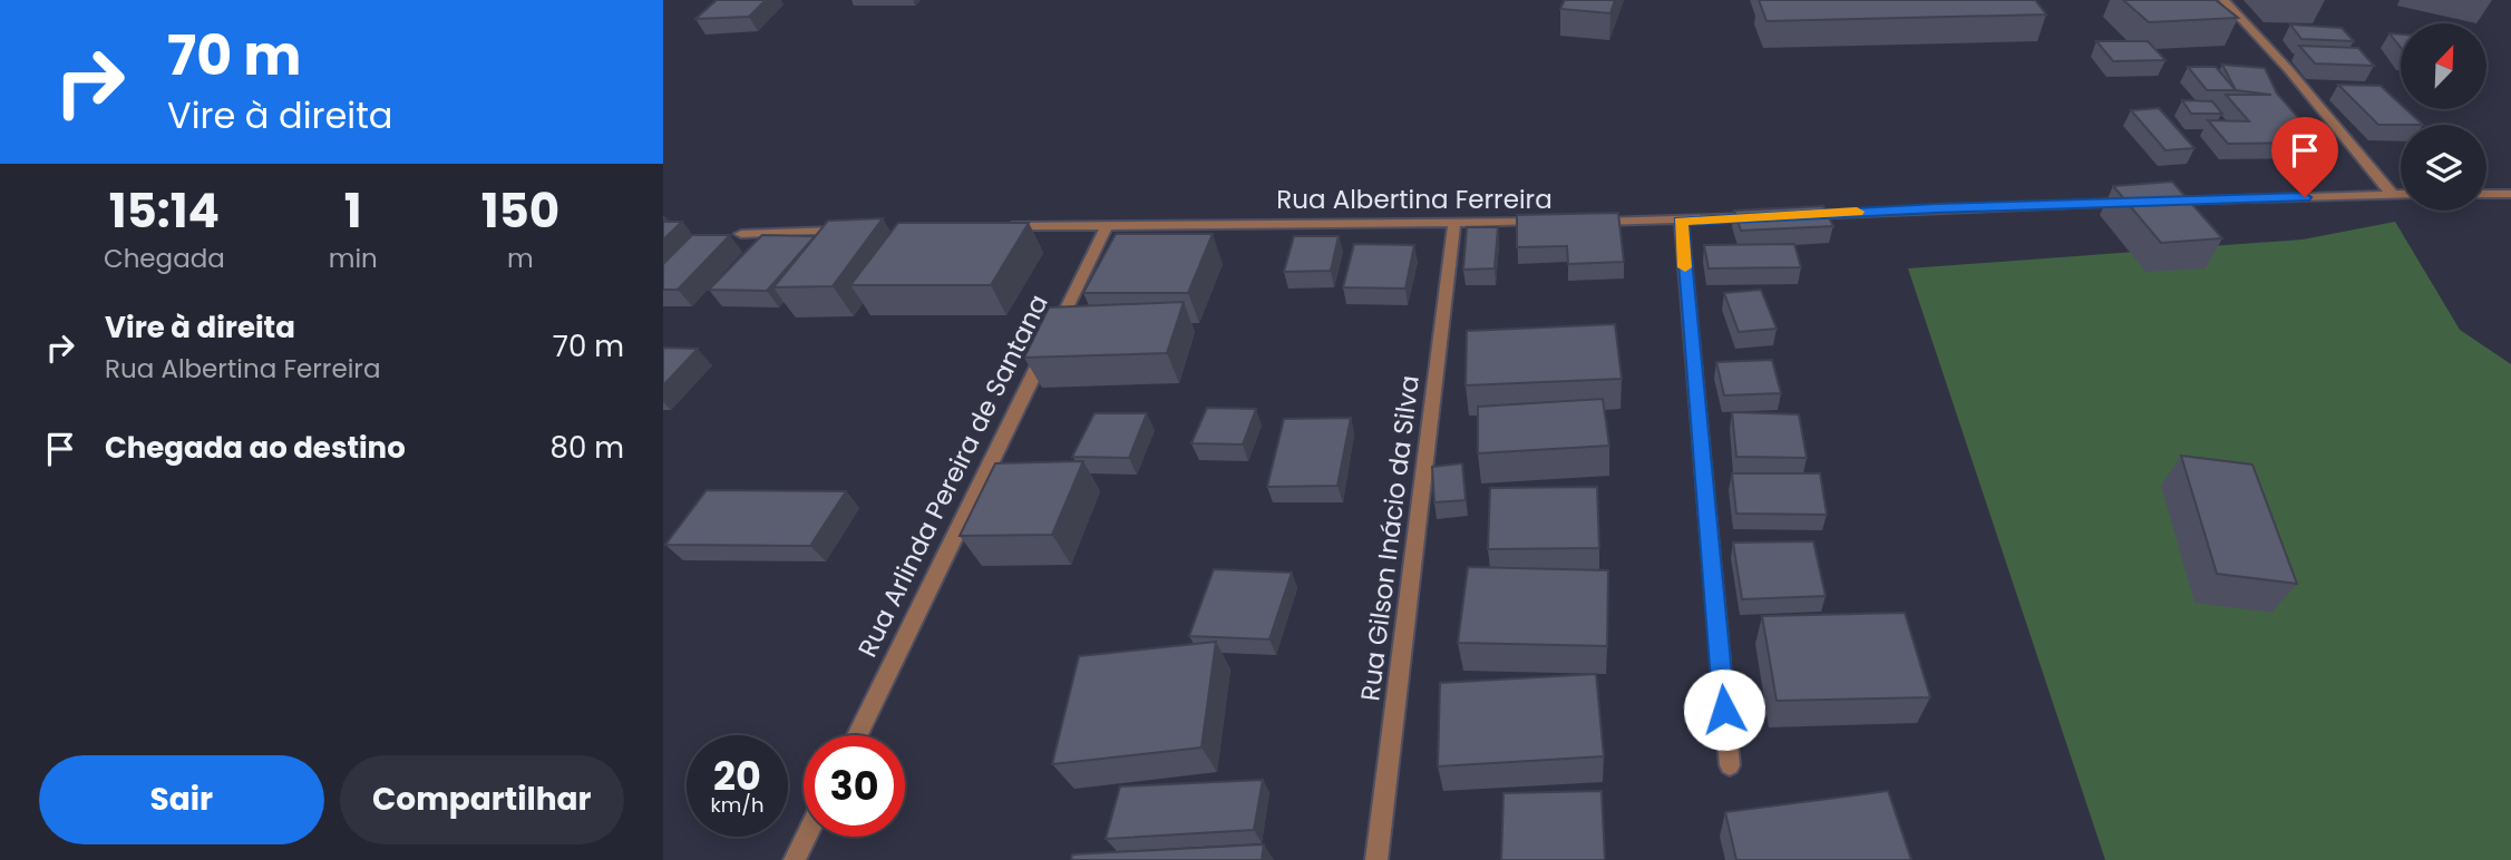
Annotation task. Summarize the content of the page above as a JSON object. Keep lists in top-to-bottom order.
{
  "streets": {
    "street": ["Rua Albertina Ferreira", "Rua Arlinda Pereira de Santana", "Rua Gilson Inácio da Silva"]
  },
  "crossings": [
    ["Rua Albertina Ferreira", "Rua Arlinda Pereira de Santana"],
    ["Rua Albertina Ferreira", "Rua Gilson Inácio da Silva"]
  ],
  "north": "top right",
  "page": {
    "turn": ["70 m", "Vire à direita"],
    "eta": [
      "15:14",
      "Chegada",
      "1",
      "min",
      "150",
      "m"
    ],
    "list": [
      {
        "name": "Vire à direita",
        "note": "Rua Albertina Ferreira",
        "value": "70 m"
      },
      {
        "name": "Chegada ao destino",
        "value": "80 m"
      }
    ],
    "speed": "20 km/h",
    "limit": "30",
    "buttons": ["Sair", "Compartilhar"]
  }
}
